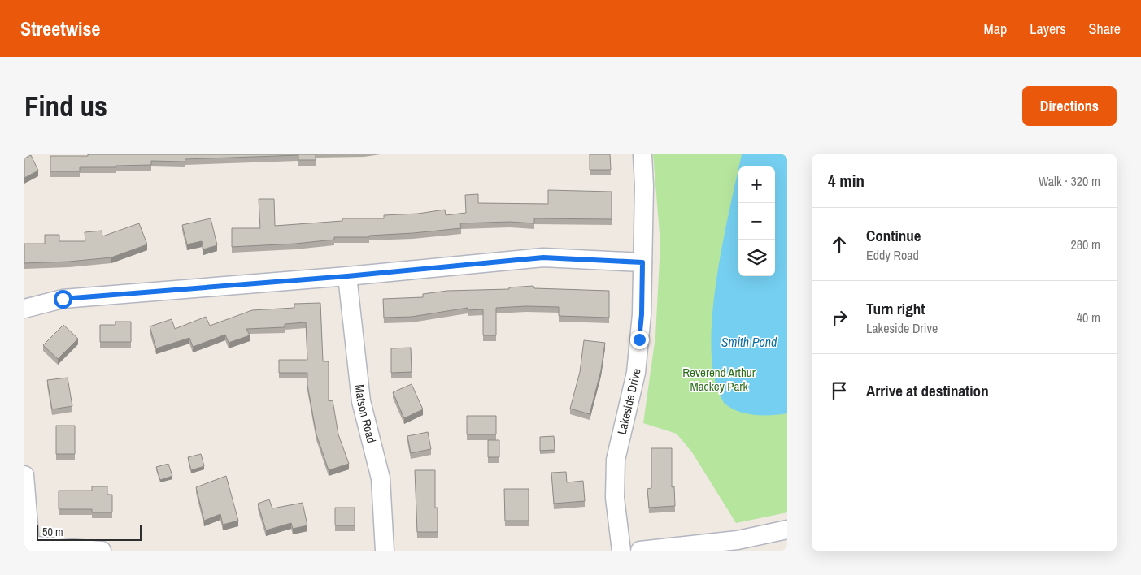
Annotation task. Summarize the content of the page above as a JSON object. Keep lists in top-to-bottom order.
{
  "streets": {
    "street": ["Lakeside Drive", "Matson Road"]
  },
  "water": ["Smith Pond"],
  "parks": ["Reverend Arthur Mackey Park"],
  "scale_bar": "50 m",
  "page": {
    "header": "Streetwise",
    "nav": ["Map", "Layers", "Share"],
    "buttons": "Directions",
    "title": "Find us",
    "heading": ["4 min", "Walk · 320 m"],
    "map_buttons": ["+", "−"],
    "list": [
      ["Continue", "Eddy Road", "280 m"],
      ["Turn right", "Lakeside Drive", "40 m"],
      "Arrive at destination"
    ],
    "scale": "50 m"
  }
}
